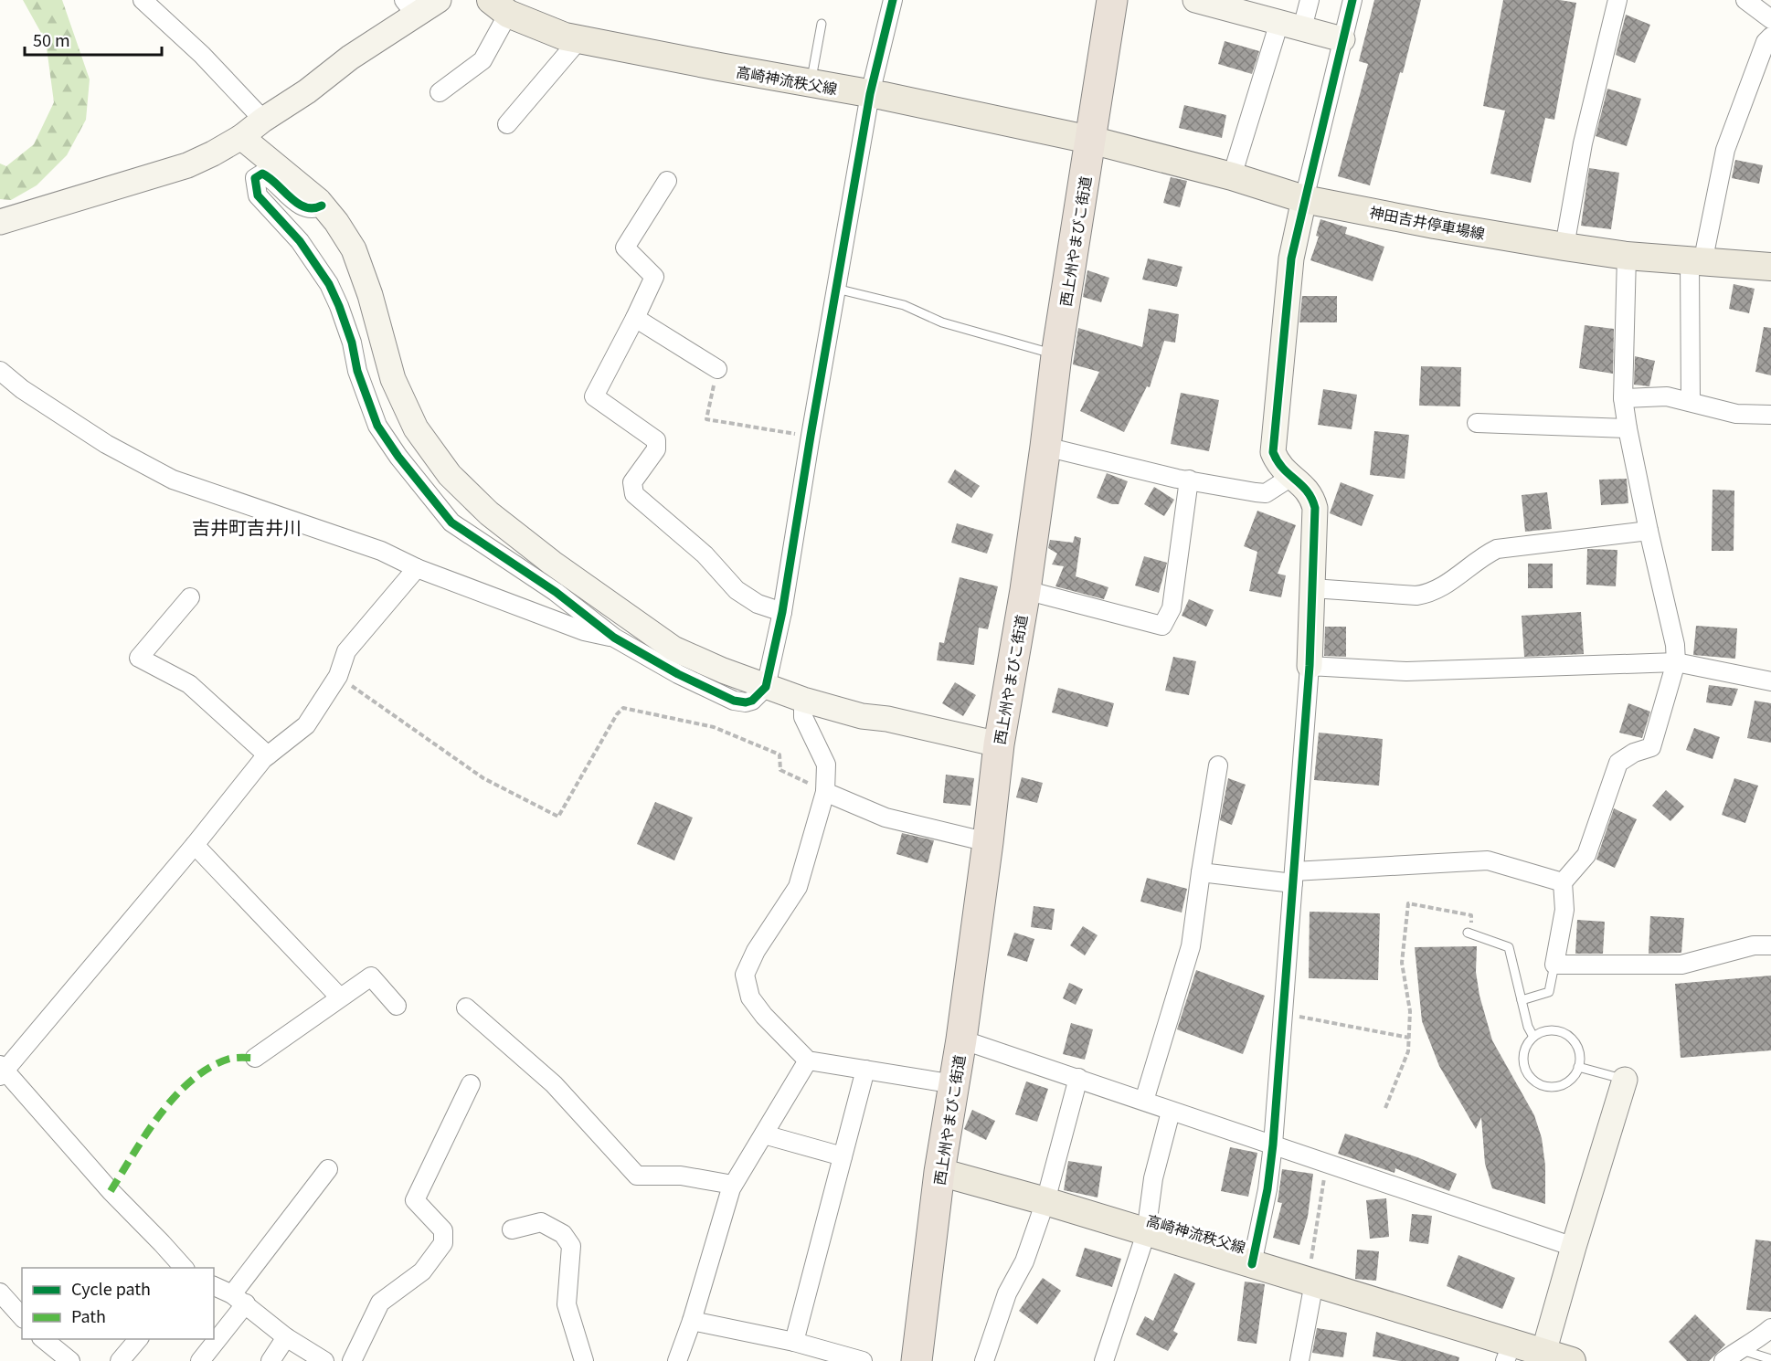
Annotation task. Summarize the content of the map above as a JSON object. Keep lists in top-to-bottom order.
{
  "streets": {
    "highway": ["西上州やまびこ街道"],
    "main road": ["高崎神流秩父線", "神田吉井停車場線"]
  },
  "crossings": [
    ["高崎神流秩父線", "神田吉井停車場線"],
    ["高崎神流秩父線", "西上州やまびこ街道"],
    ["神田吉井停車場線", "西上州やまびこ街道"]
  ],
  "districts": ["吉井町吉井川"],
  "legend": ["Cycle path", "Path"],
  "scale_bar": "50 m"
}
